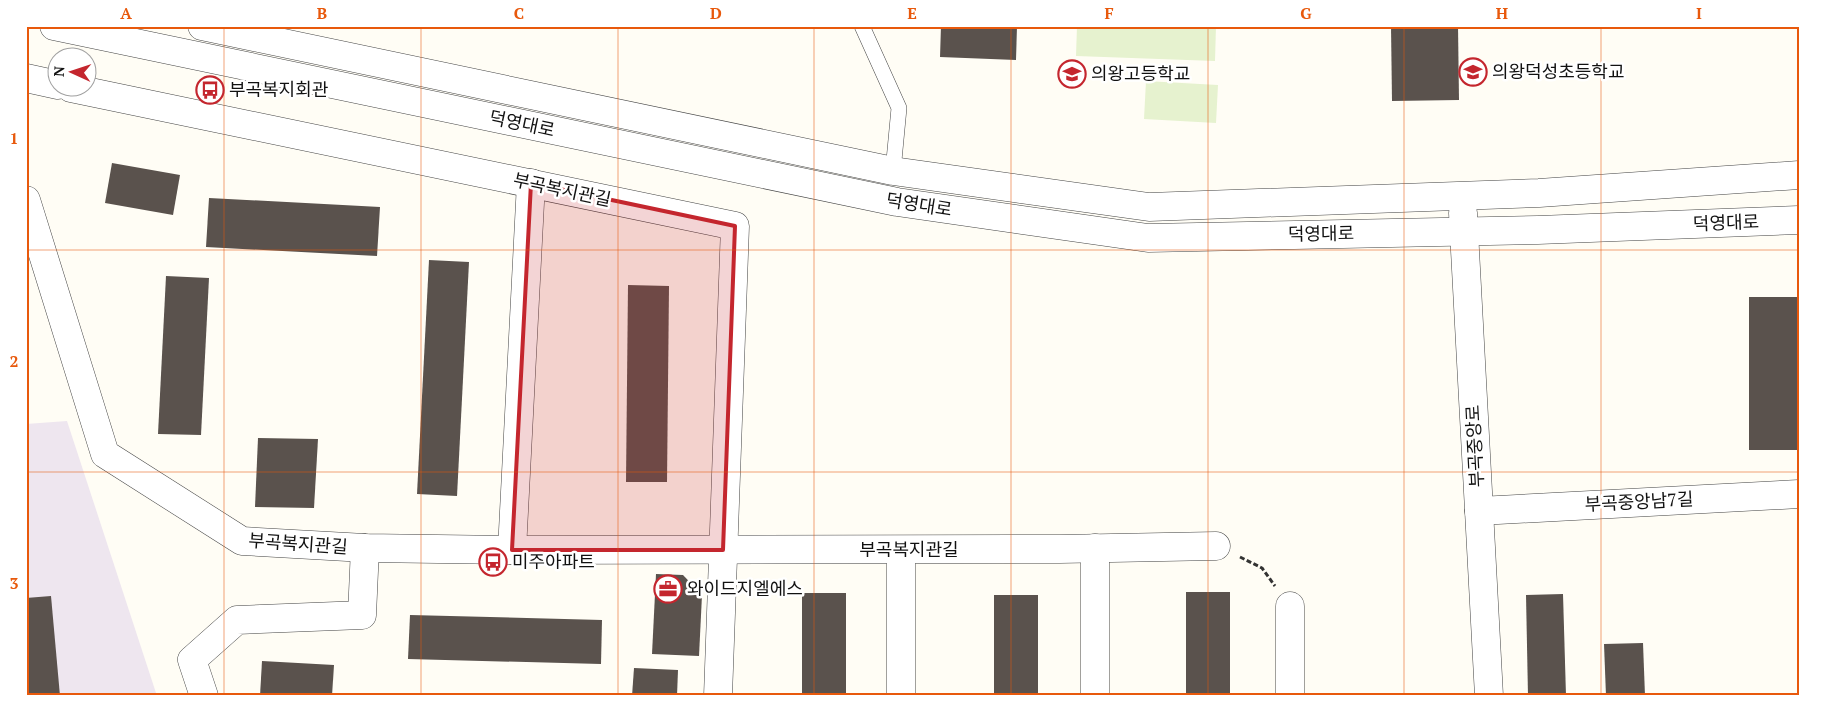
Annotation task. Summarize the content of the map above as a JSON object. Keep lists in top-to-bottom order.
{
  "streets": {
    "street": [
      "덕영대로",
      "부곡복지관길",
      "부곡중앙로",
      "부곡중앙남7길"
    ]
  },
  "crossings": [
    ["덕영대로", "부곡중앙로"],
    ["부곡중앙로", "부곡중앙남7길"]
  ],
  "places": {
    "school or university": ["의왕덕성초등학교", "의왕고등학교"],
    "bus stop": ["부곡복지회관", "미주아파트"],
    "office": ["와이드지엘에스"]
  },
  "north": "left",
  "grid": {
    "columns": [
      "A",
      "B",
      "C",
      "D",
      "E",
      "F",
      "G",
      "H",
      "I"
    ],
    "rows": ["1", "2", "3"]
  }
}
